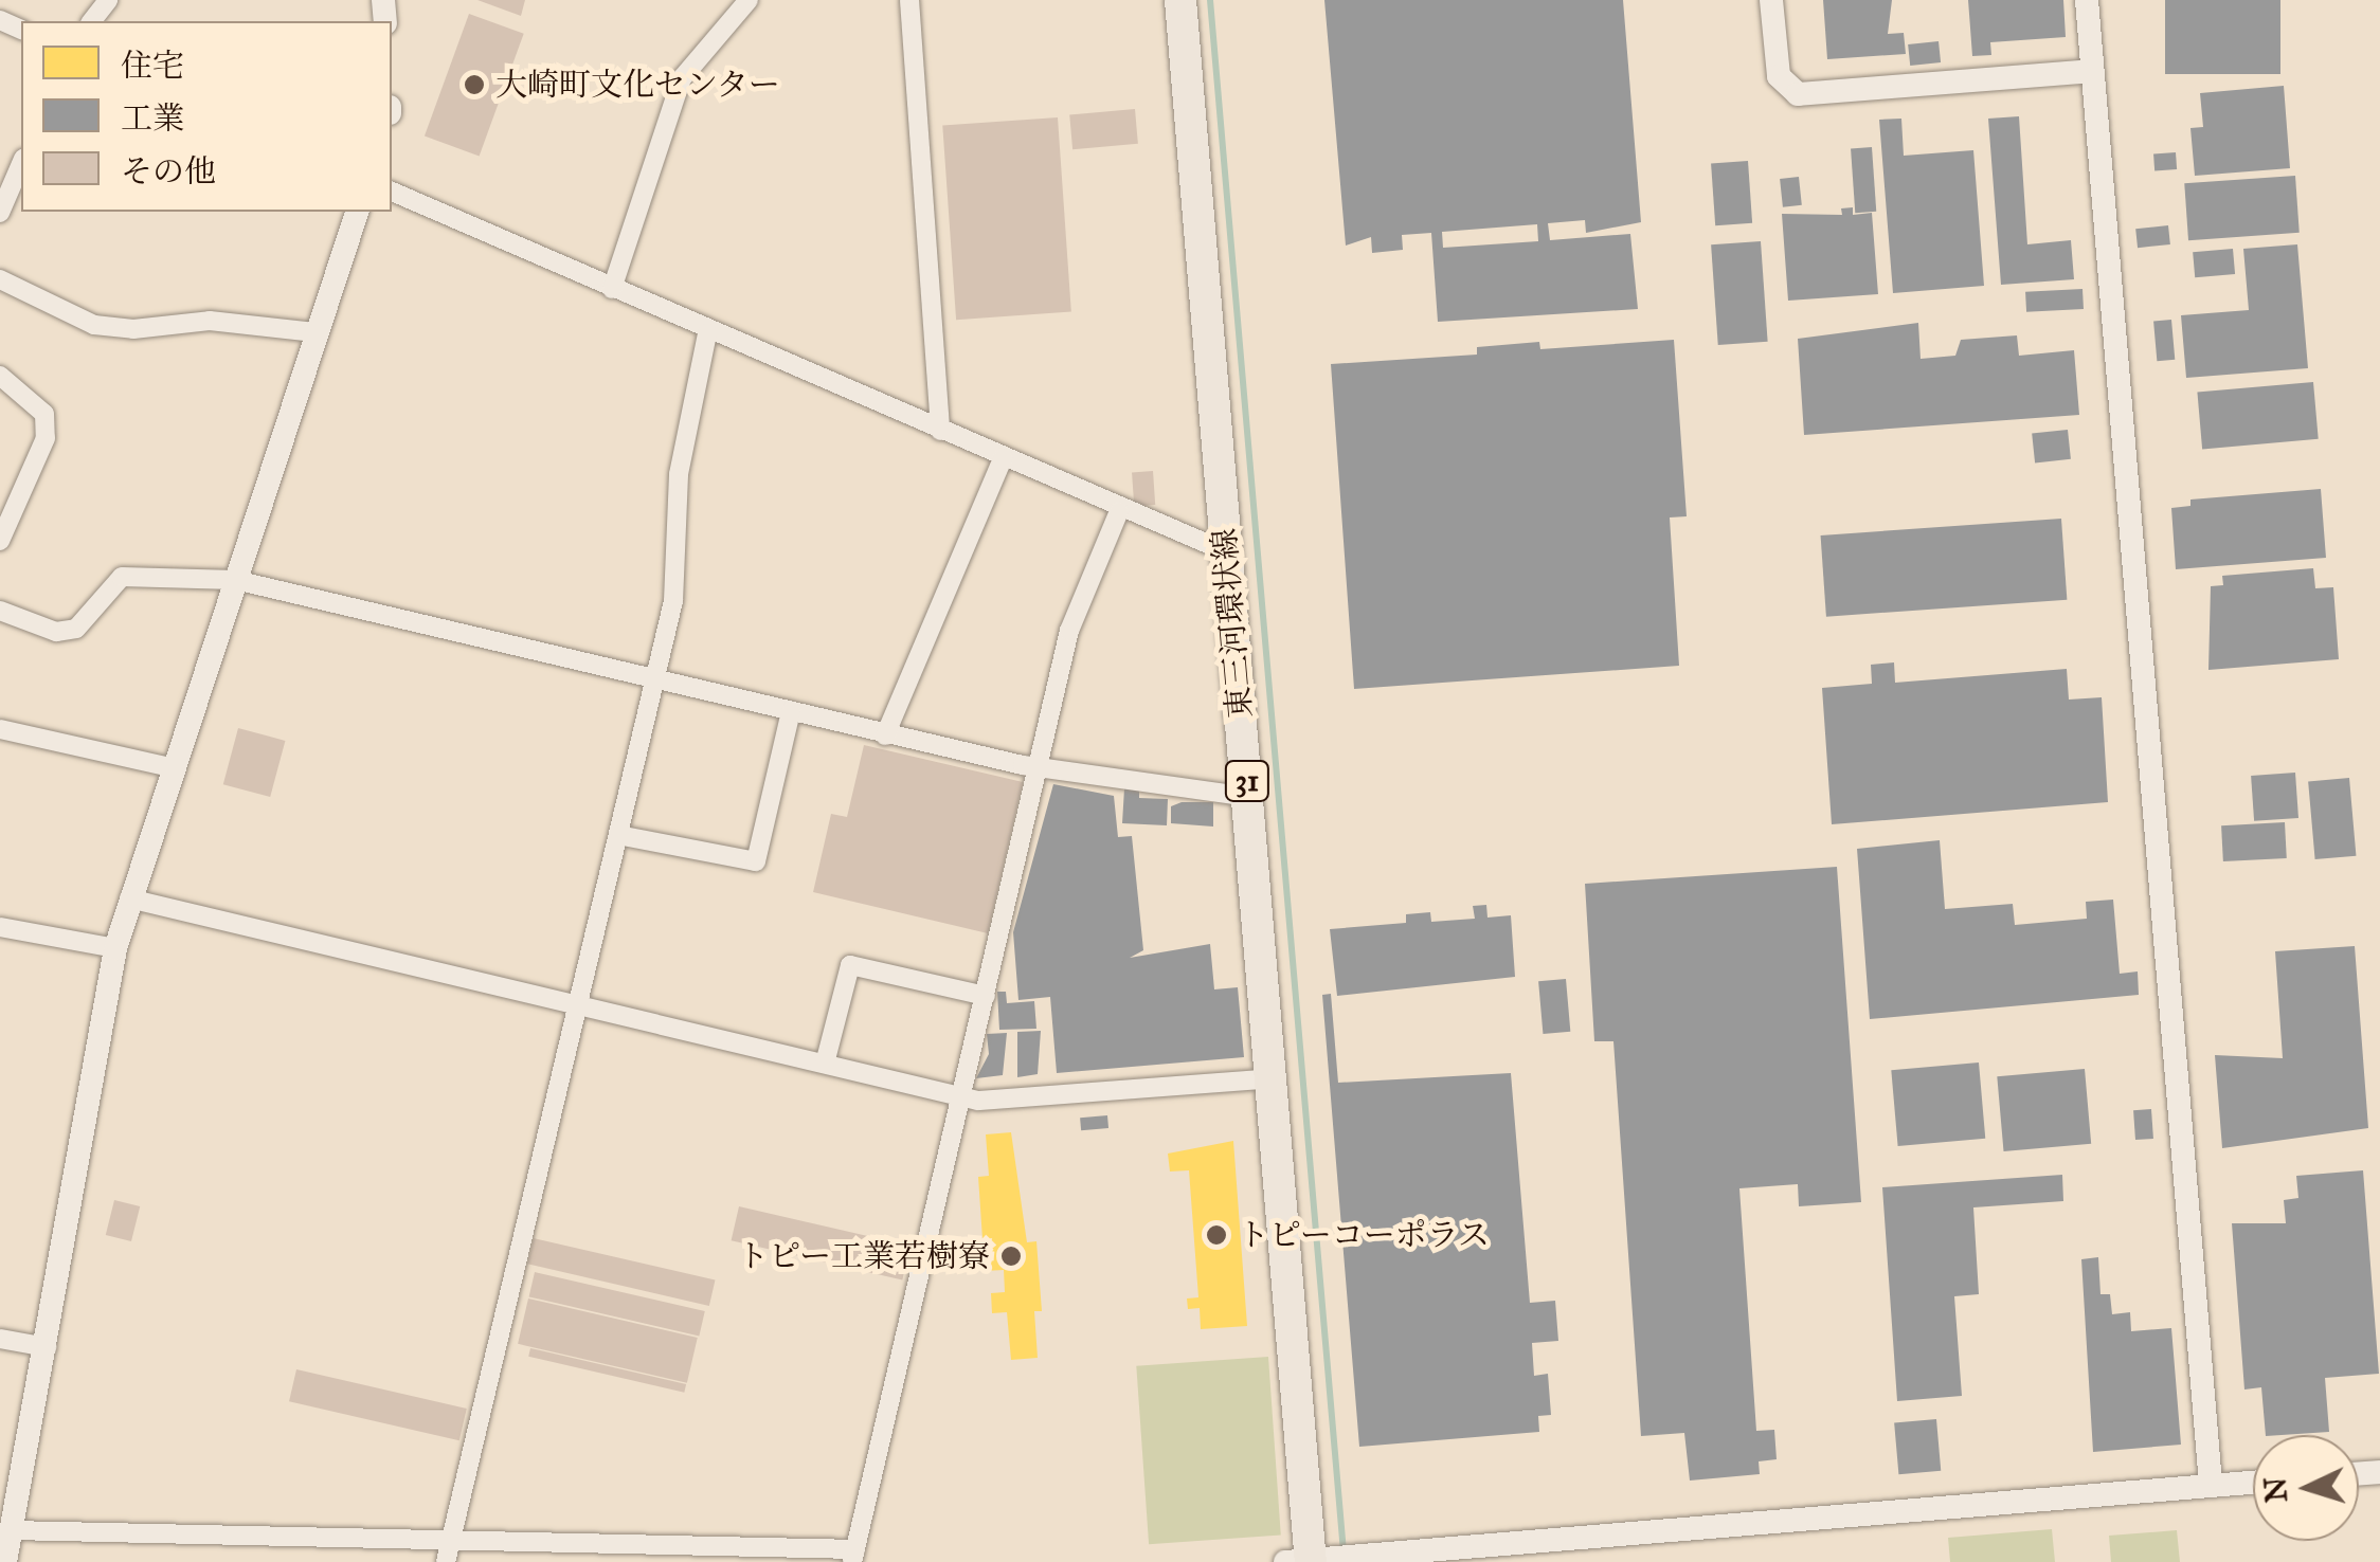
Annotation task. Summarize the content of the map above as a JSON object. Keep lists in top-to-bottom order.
{
  "streets": {
    "main road": ["東三河環状線", "31"]
  },
  "places": ["大崎町文化センター", "トピーコーポラス", "トピー工業若樹寮"],
  "legend": ["住宅", "工業", "その他"],
  "north": "left"
}
